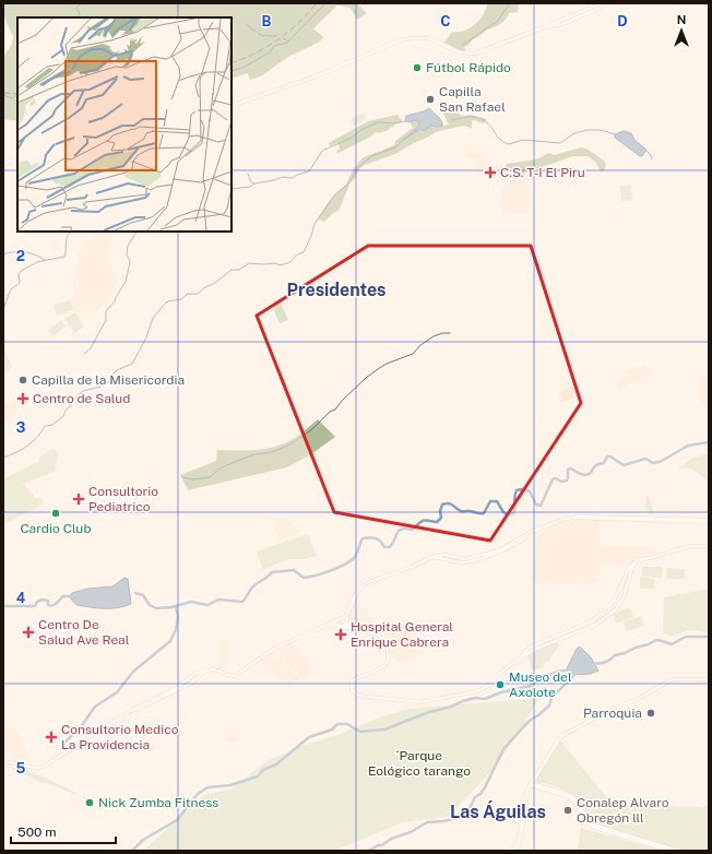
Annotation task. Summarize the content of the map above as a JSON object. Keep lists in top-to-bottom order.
{
  "districts": ["Presidentes", "Las Águilas"],
  "parks": ["´Parque Eológico tarango"],
  "places": {
    "other": [
      "Fútbol Rápido",
      "Capilla San Rafael",
      "Capilla de la Misericordia",
      "Cardio Club",
      "Museo del Axolote",
      "Parroquia",
      "Nick Zumba Fitness",
      "Conalep Alvaro Obregón lll"
    ],
    "health": [
      "C.S. T-I El Piru",
      "Centro de Salud",
      "Consultorio Pediatrico",
      "Centro De Salud Ave Real",
      "Hospital General Enrique Cabrera",
      "Consultorio Medico La Providencia"
    ]
  },
  "scale_bar": "500 m",
  "north": "top",
  "grid": {
    "columns": ["B", "C", "D"],
    "rows": [
      "2",
      "3",
      "4",
      "5"
    ]
  }
}
